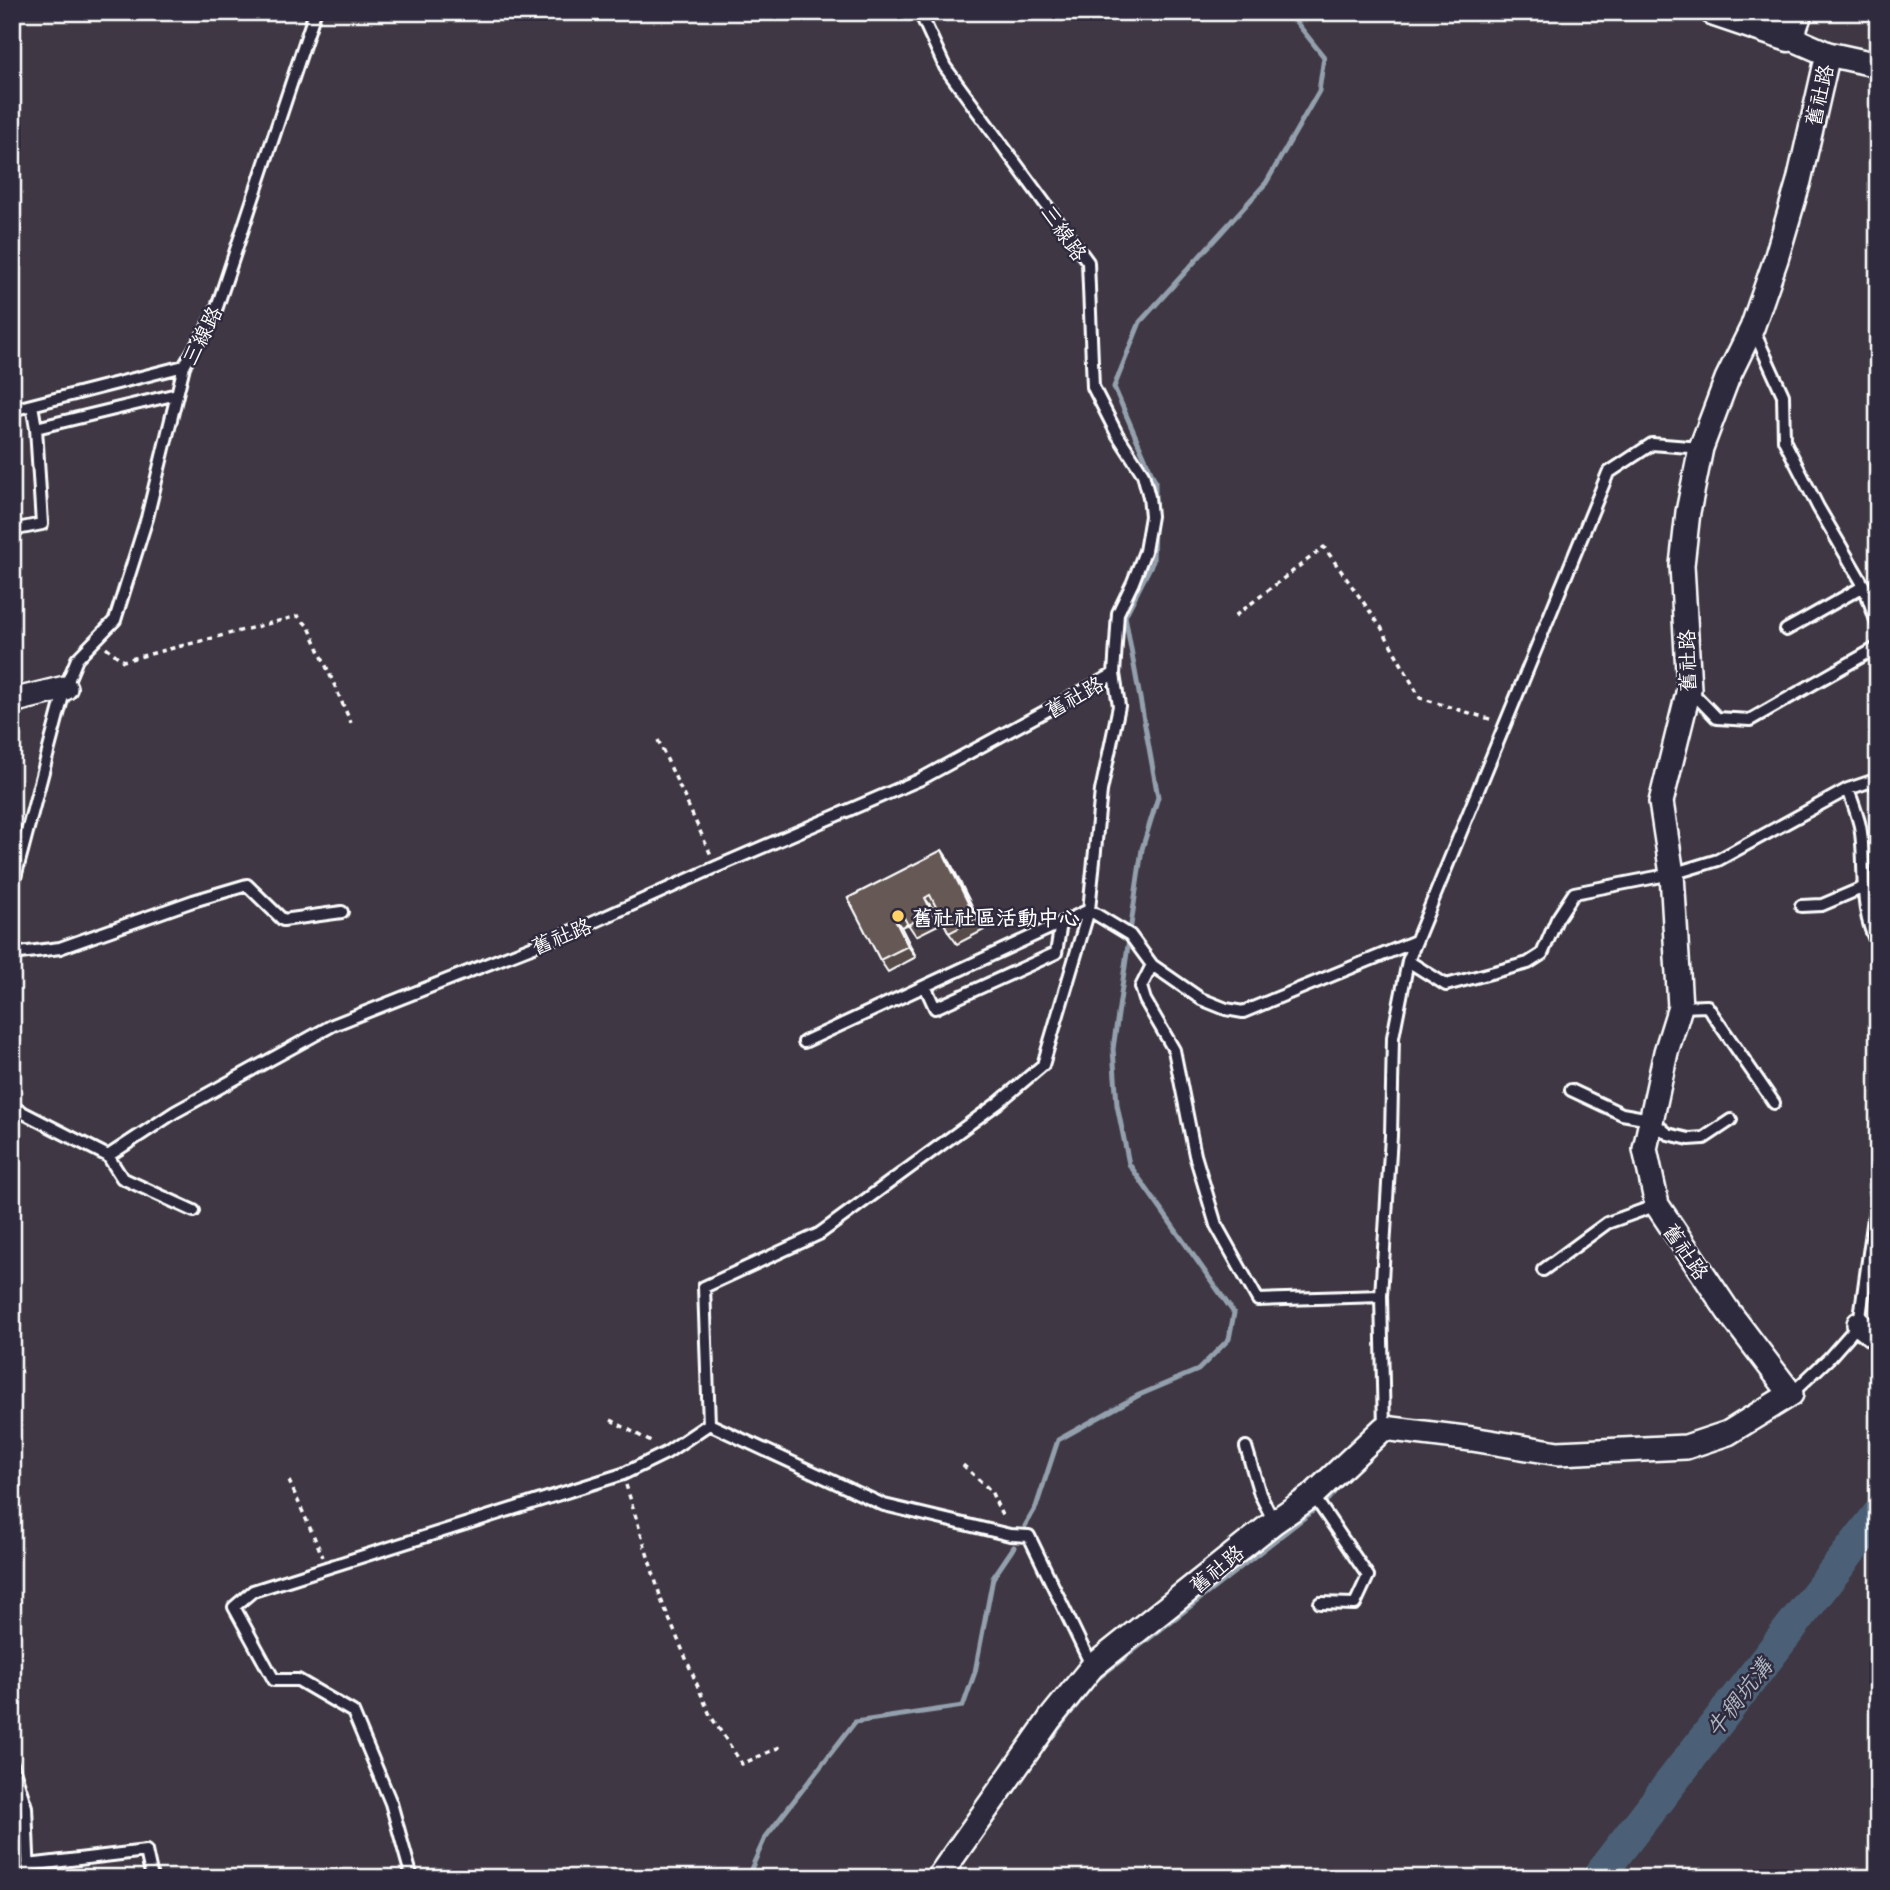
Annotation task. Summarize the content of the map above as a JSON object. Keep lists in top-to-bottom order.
{
  "streets": {
    "street": ["舊社路"],
    "lane": ["三線路"]
  },
  "crossings": [
    ["舊社路", "三線路"]
  ],
  "water": ["牛稠坑溝"],
  "places": ["舊社社區活動中心"]
}
